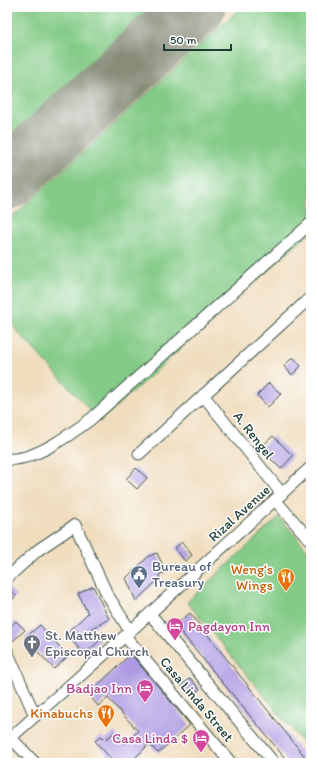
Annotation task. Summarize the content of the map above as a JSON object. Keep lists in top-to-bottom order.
{
  "streets": {
    "street": ["A. Rengel", "Rizal Avenue", "Casa Linda Street"]
  },
  "crossings": [
    ["A. Rengel", "Rizal Avenue"],
    ["Rizal Avenue", "Casa Linda Street"]
  ],
  "places": {
    "public building": ["Bureau of Treasury"],
    "restaurant": ["Weng‘s Wings", "Kinabuchs"],
    "hotel": ["Pagdayon Inn", "Badjao Inn", "Casa Linda $"],
    "church": ["St. Matthew Episcopal Church"]
  },
  "scale_bar": "50 m"
}
